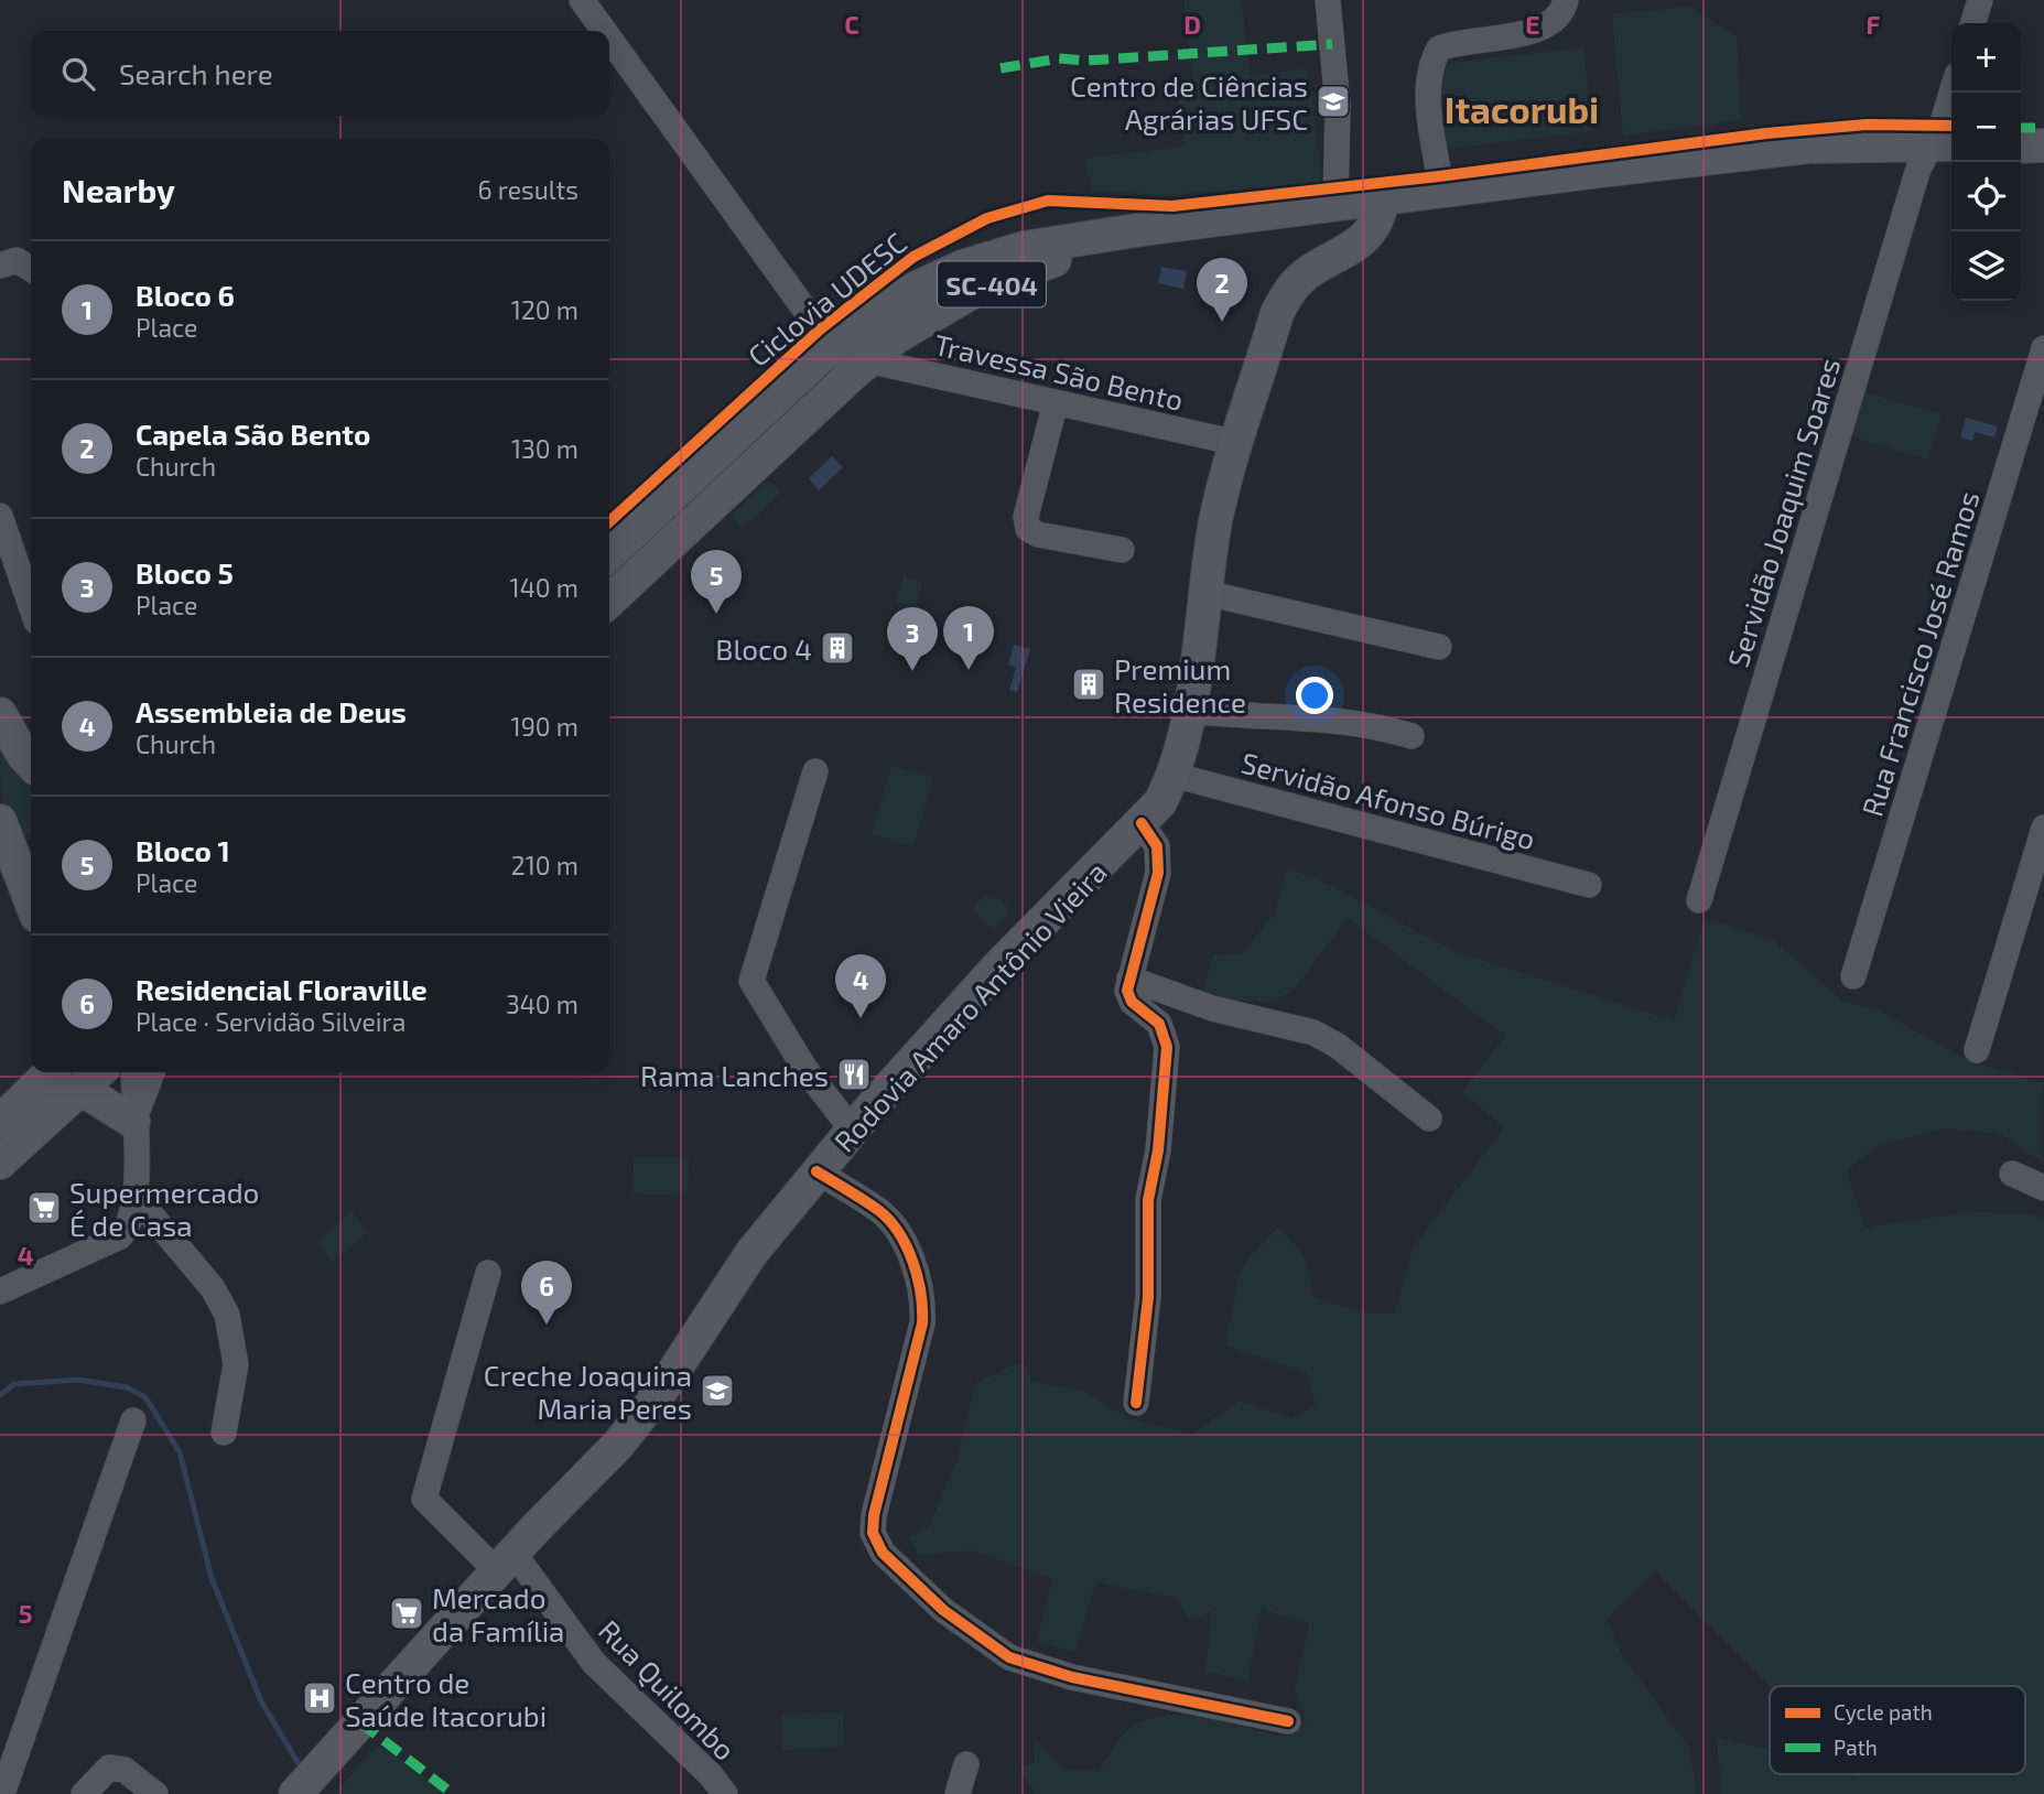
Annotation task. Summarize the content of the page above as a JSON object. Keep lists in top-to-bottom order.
{
  "streets": {
    "main road": ["SC-404", "Rodovia Amaro Antônio Vieira"],
    "street": [
      "Travessa São Bento",
      "Servidão Joaquim Soares",
      "Rua Francisco José Ramos",
      "Servidão Afonso Búrigo",
      "Rua Quilombo"
    ],
    "cycle path": ["Ciclovia UDESC"]
  },
  "crossings": [
    ["SC-404", "Travessa São Bento"],
    ["SC-404", "Servidão Joaquim Soares"],
    ["SC-404", "Rodovia Amaro Antônio Vieira"],
    ["Travessa São Bento", "Rodovia Amaro Antônio Vieira"],
    ["Servidão Afonso Búrigo", "Rodovia Amaro Antônio Vieira"],
    ["Rodovia Amaro Antônio Vieira", "Rua Quilombo"]
  ],
  "districts": ["Itacorubi"],
  "places": {
    "school or university": ["Centro de Ciências Agrárias UFSC", "Creche Joaquina Maria Peres"],
    "building": ["Bloco 4", "Premium Residence"],
    "restaurant": ["Rama Lanches"],
    "supermarket": ["Supermercado É de Casa", "Mercado da Família"],
    "hospital": ["Centro de Saúde Itacorubi"]
  },
  "legend": ["Cycle path", "Path"],
  "page": {
    "map_buttons": ["+", "−"],
    "search": "Search here",
    "heading": ["Nearby", "6 results"],
    "list": [
      {
        "mark": "1",
        "name": "Bloco 6",
        "note": "Place",
        "value": "120 m"
      },
      {
        "mark": "2",
        "name": "Capela São Bento",
        "note": "Church",
        "value": "130 m"
      },
      {
        "mark": "3",
        "name": "Bloco 5",
        "note": "Place",
        "value": "140 m"
      },
      {
        "mark": "4",
        "name": "Assembleia de Deus",
        "note": "Church",
        "value": "190 m"
      },
      {
        "mark": "5",
        "name": "Bloco 1",
        "note": "Place",
        "value": "210 m"
      },
      {
        "mark": "6",
        "name": "Residencial Floraville",
        "note": "Place · Servidão Silveira",
        "value": "340 m"
      }
    ],
    "pins": [
      "2",
      "5",
      "1",
      "3",
      "4",
      "6"
    ]
  },
  "grid": {
    "columns": [
      "C",
      "D",
      "E",
      "F"
    ],
    "rows": ["4", "5"]
  }
}
